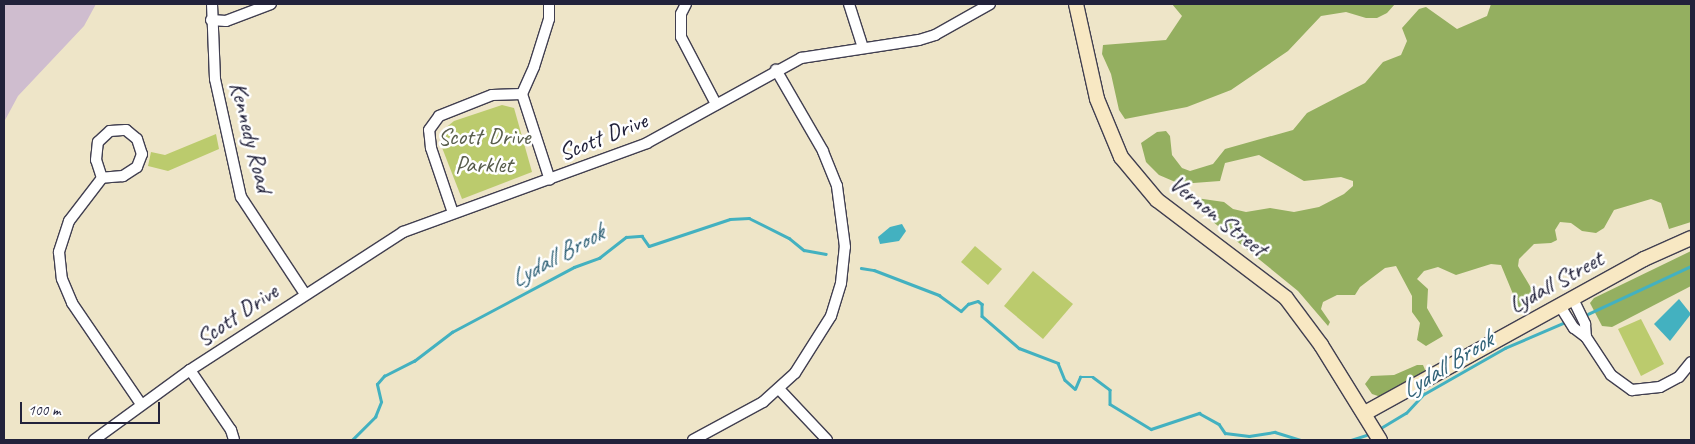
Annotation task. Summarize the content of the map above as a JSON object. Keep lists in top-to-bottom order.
{
  "streets": {
    "street": [
      "Kennedy Road",
      "Scott Drive",
      "Vernon Street",
      "Lydall Street"
    ]
  },
  "crossings": [
    ["Kennedy Road", "Scott Drive"],
    ["Vernon Street", "Lydall Street"]
  ],
  "water": ["Lydall Brook"],
  "parks": ["Scott Drive Parklet"],
  "scale_bar": "100 m"
}
